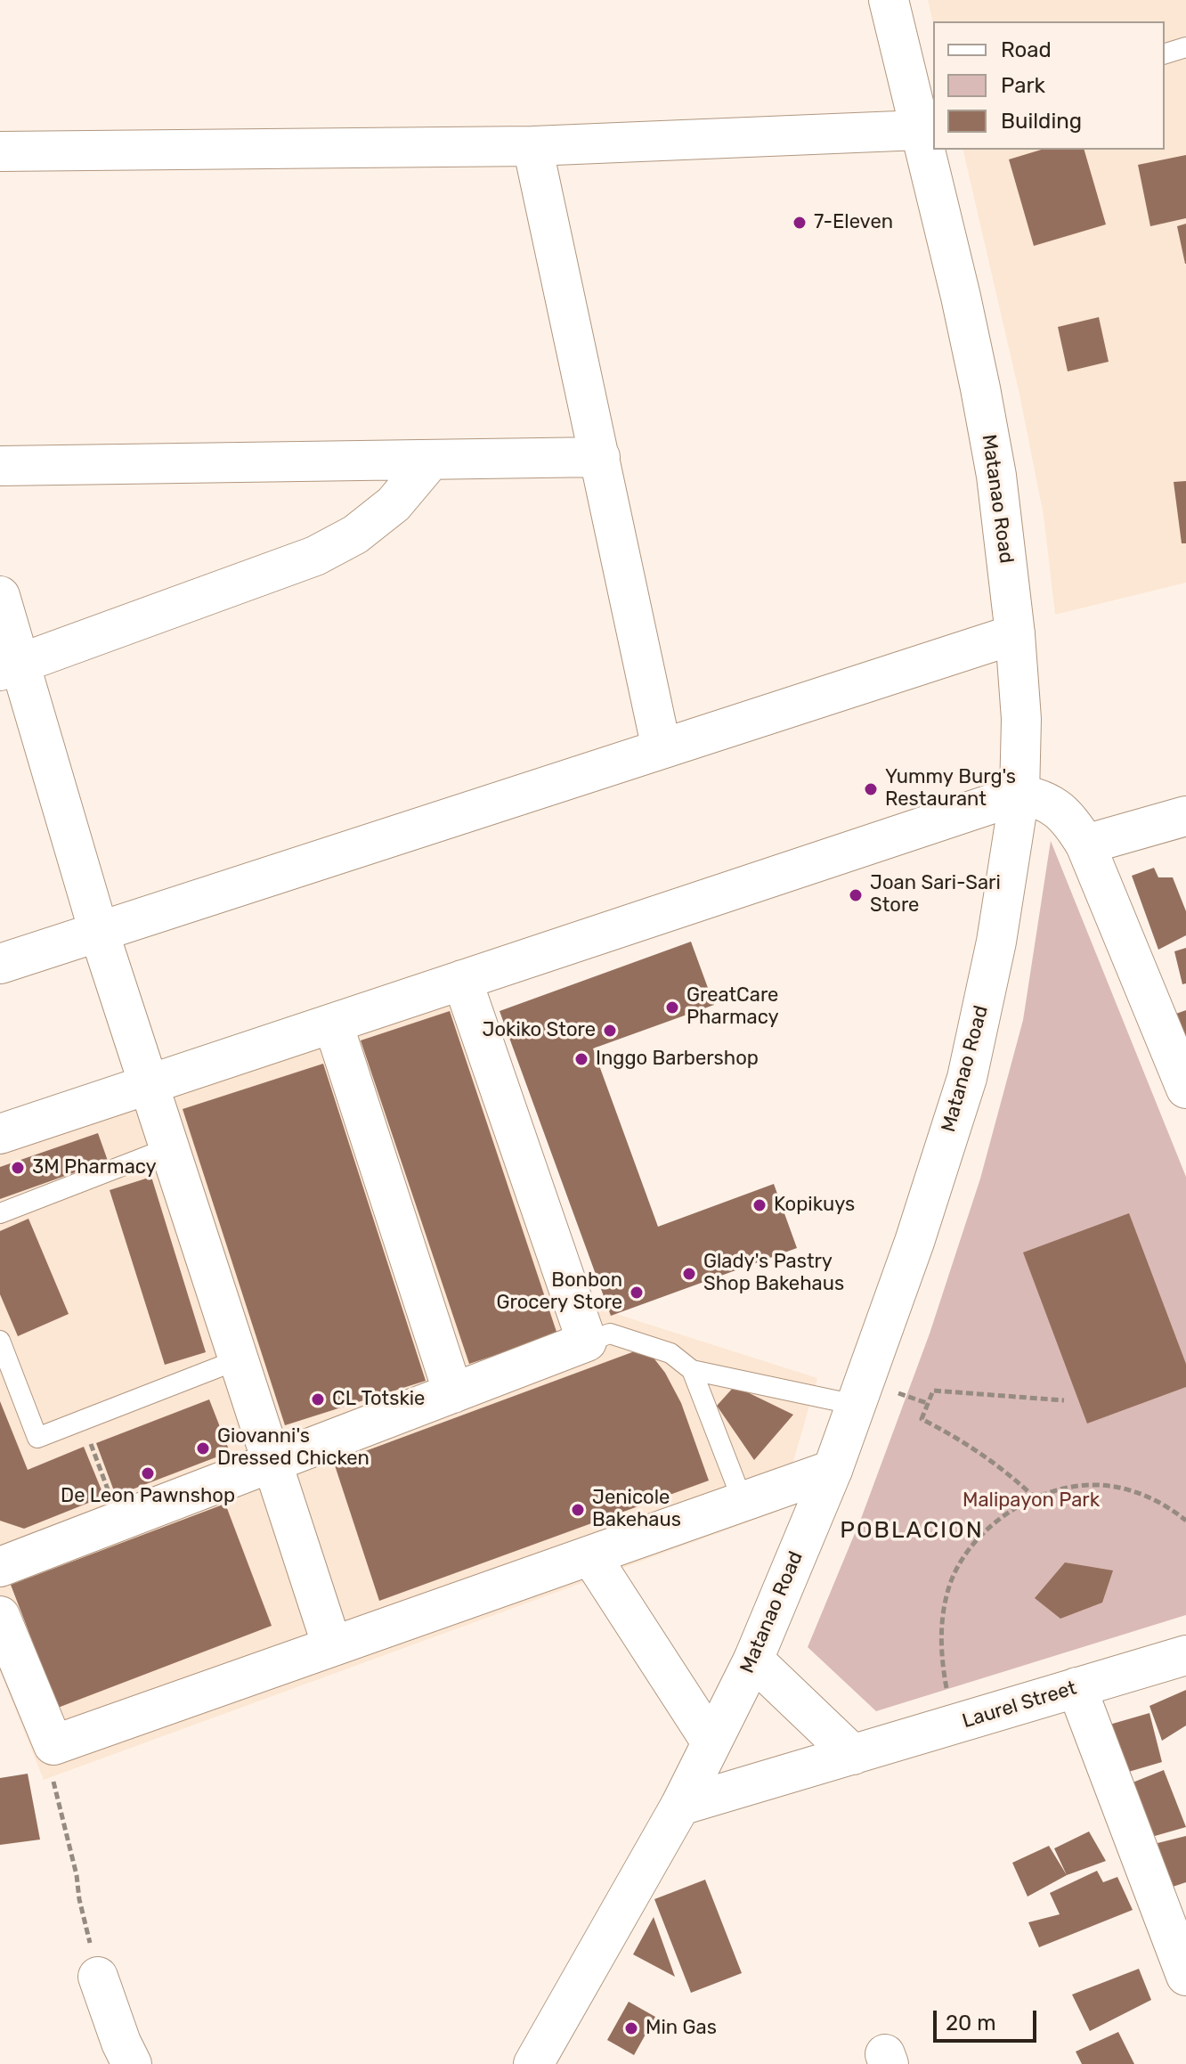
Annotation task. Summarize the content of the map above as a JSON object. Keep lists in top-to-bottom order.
{
  "streets": {
    "street": ["Matanao Road", "Laurel Street"]
  },
  "crossings": [
    ["Matanao Road", "Laurel Street"]
  ],
  "districts": ["POBLACION"],
  "parks": ["Malipayon Park"],
  "places": [
    "7-Eleven",
    "Yummy Burg's Restaurant",
    "Joan Sari-Sari Store",
    "GreatCare Pharmacy",
    "Jokiko Store",
    "Inggo Barbershop",
    "3M Pharmacy",
    "Kopikuys",
    "Glady's Pastry Shop Bakehaus",
    "Bonbon Grocery Store",
    "CL Totskie",
    "Giovanni's Dressed Chicken",
    "De Leon Pawnshop",
    "Jenicole Bakehaus",
    "Min Gas"
  ],
  "legend": ["Road", "Park", "Building"],
  "scale_bar": "20 m"
}
